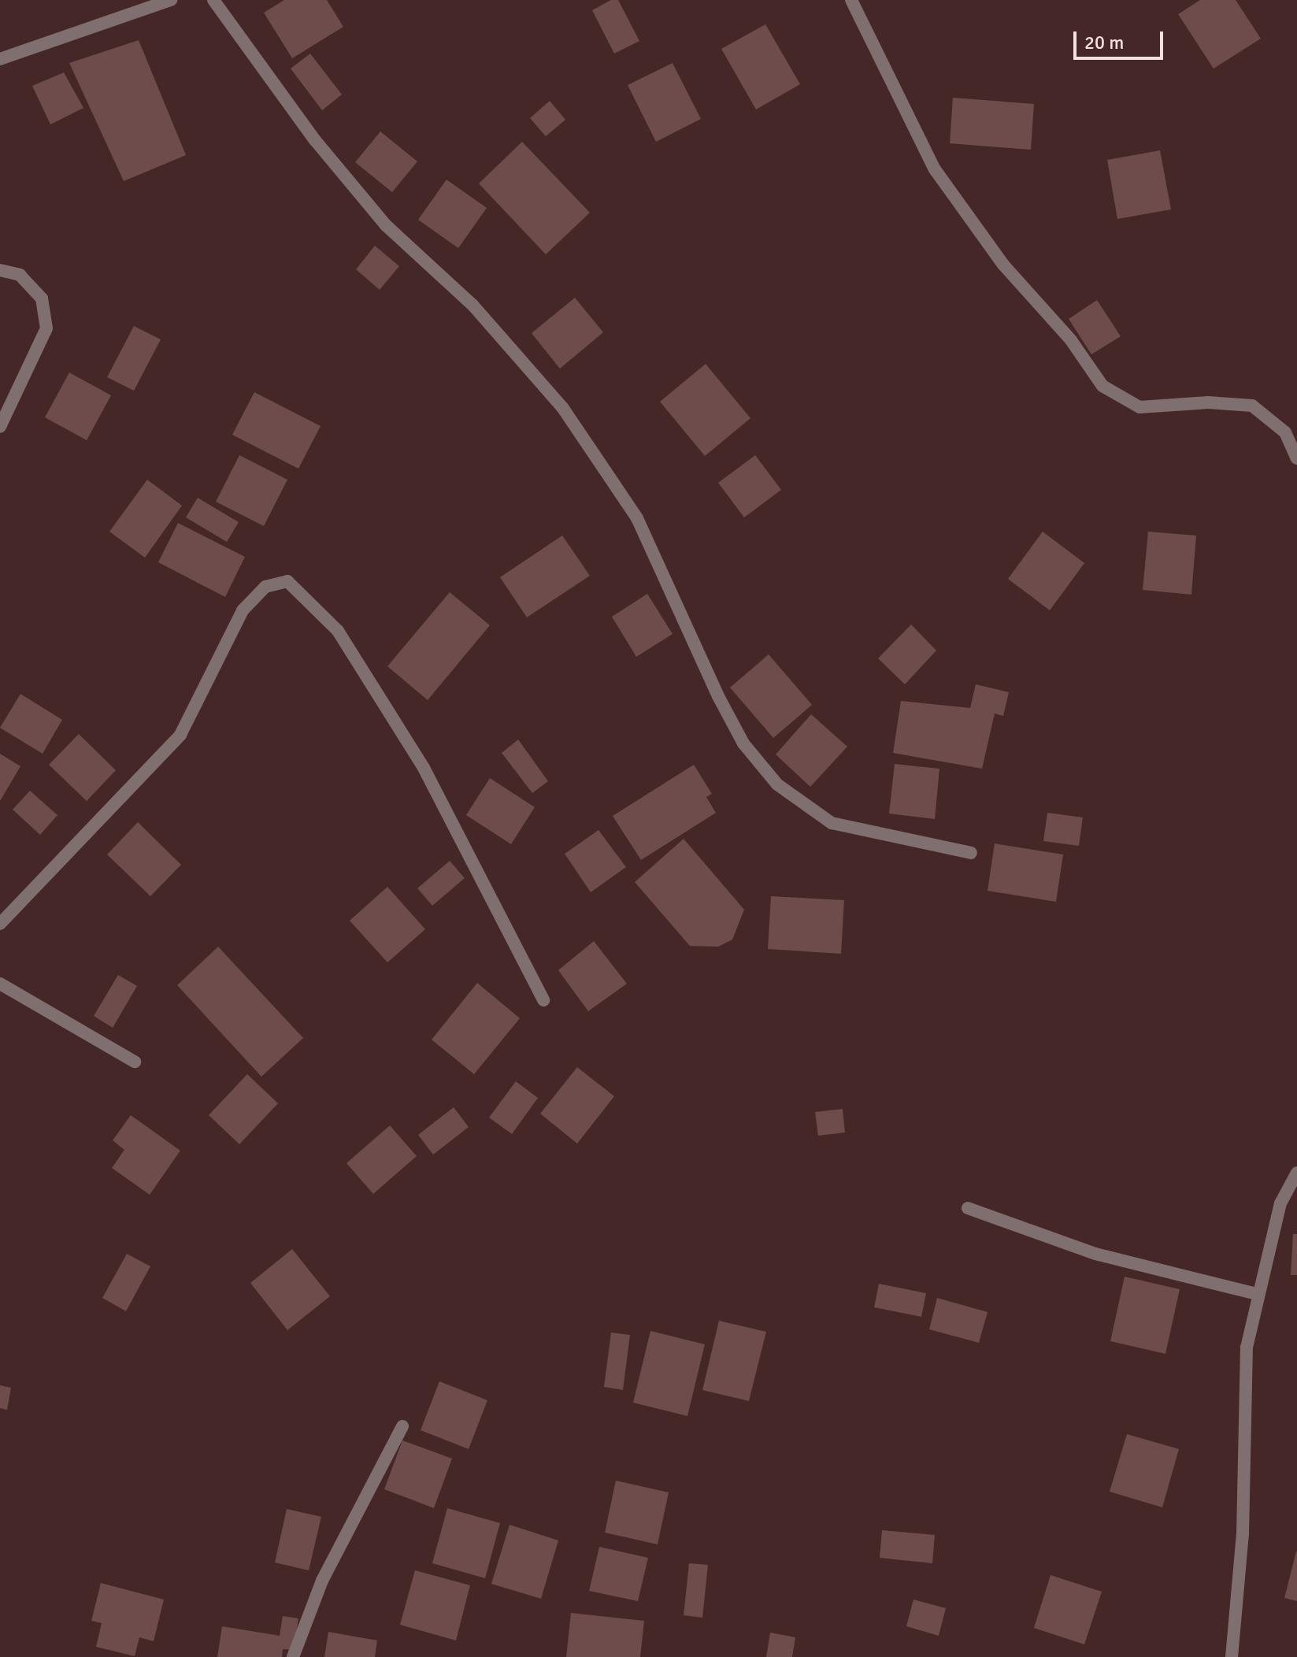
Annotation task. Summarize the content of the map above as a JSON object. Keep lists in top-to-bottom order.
{
  "scale_bar": "20 m"
}
